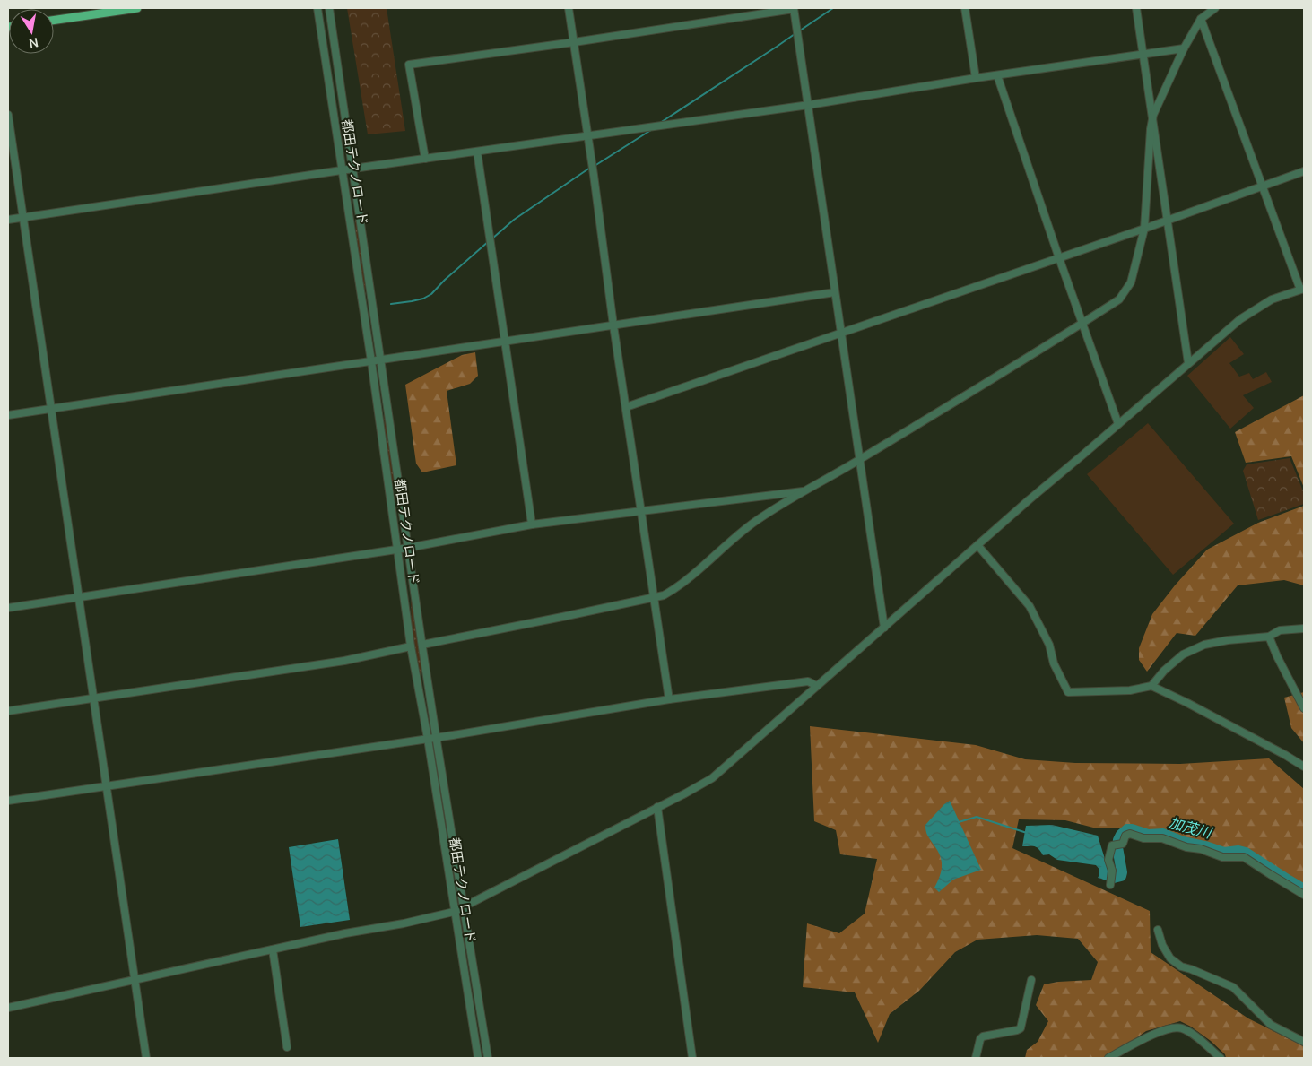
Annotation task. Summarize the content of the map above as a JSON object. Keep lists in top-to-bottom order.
{
  "streets": {
    "street": ["都田テクノロード"]
  },
  "water": ["加茂川"],
  "north": "bottom"
}
